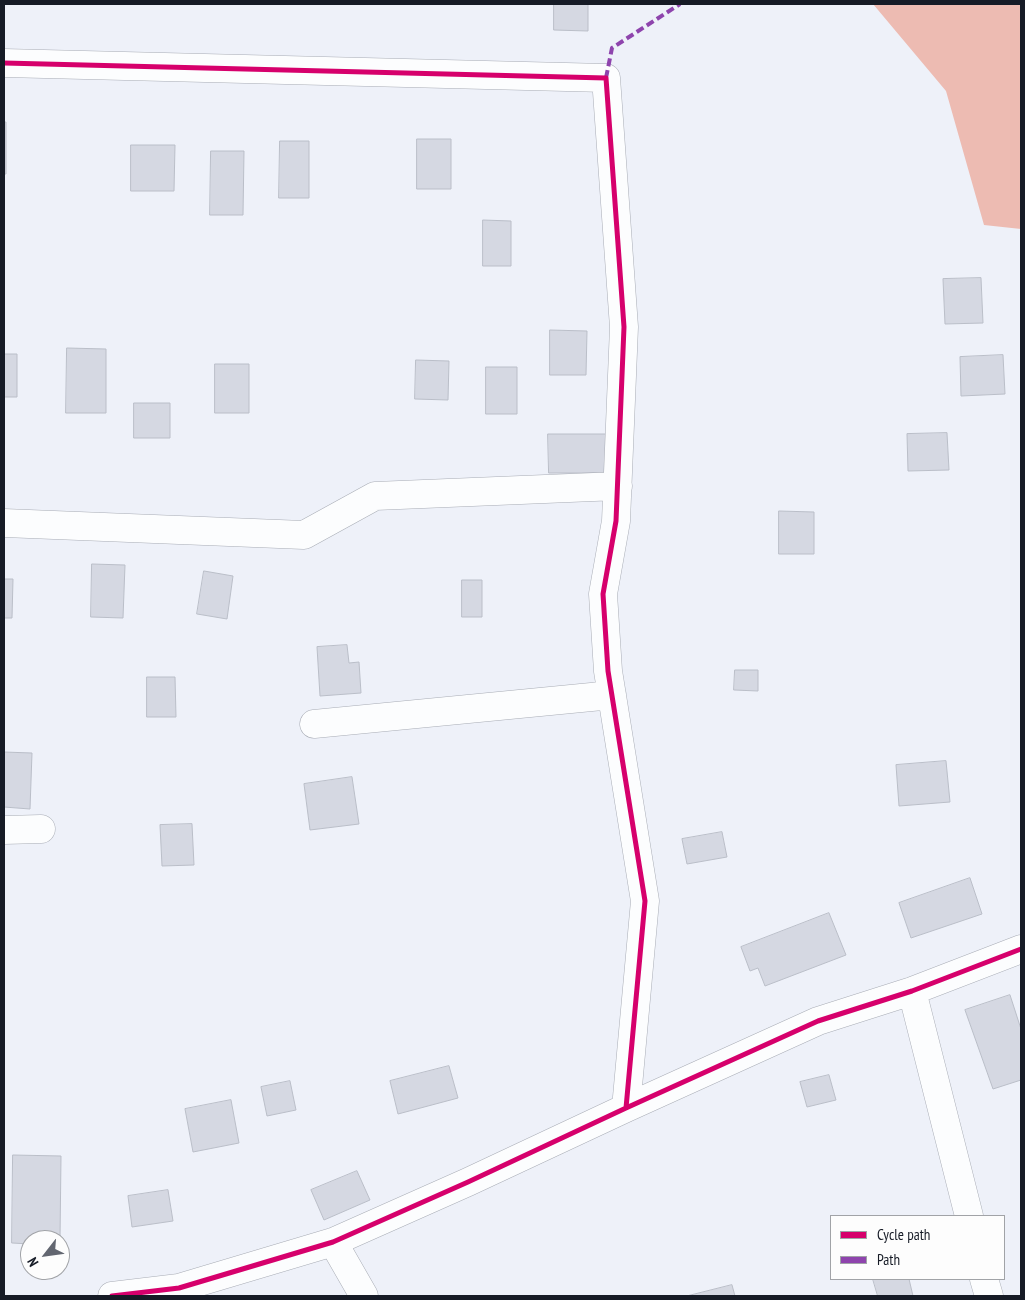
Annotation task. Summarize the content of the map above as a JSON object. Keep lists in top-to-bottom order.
{
  "legend": ["Cycle path", "Path"],
  "north": "bottom left"
}
